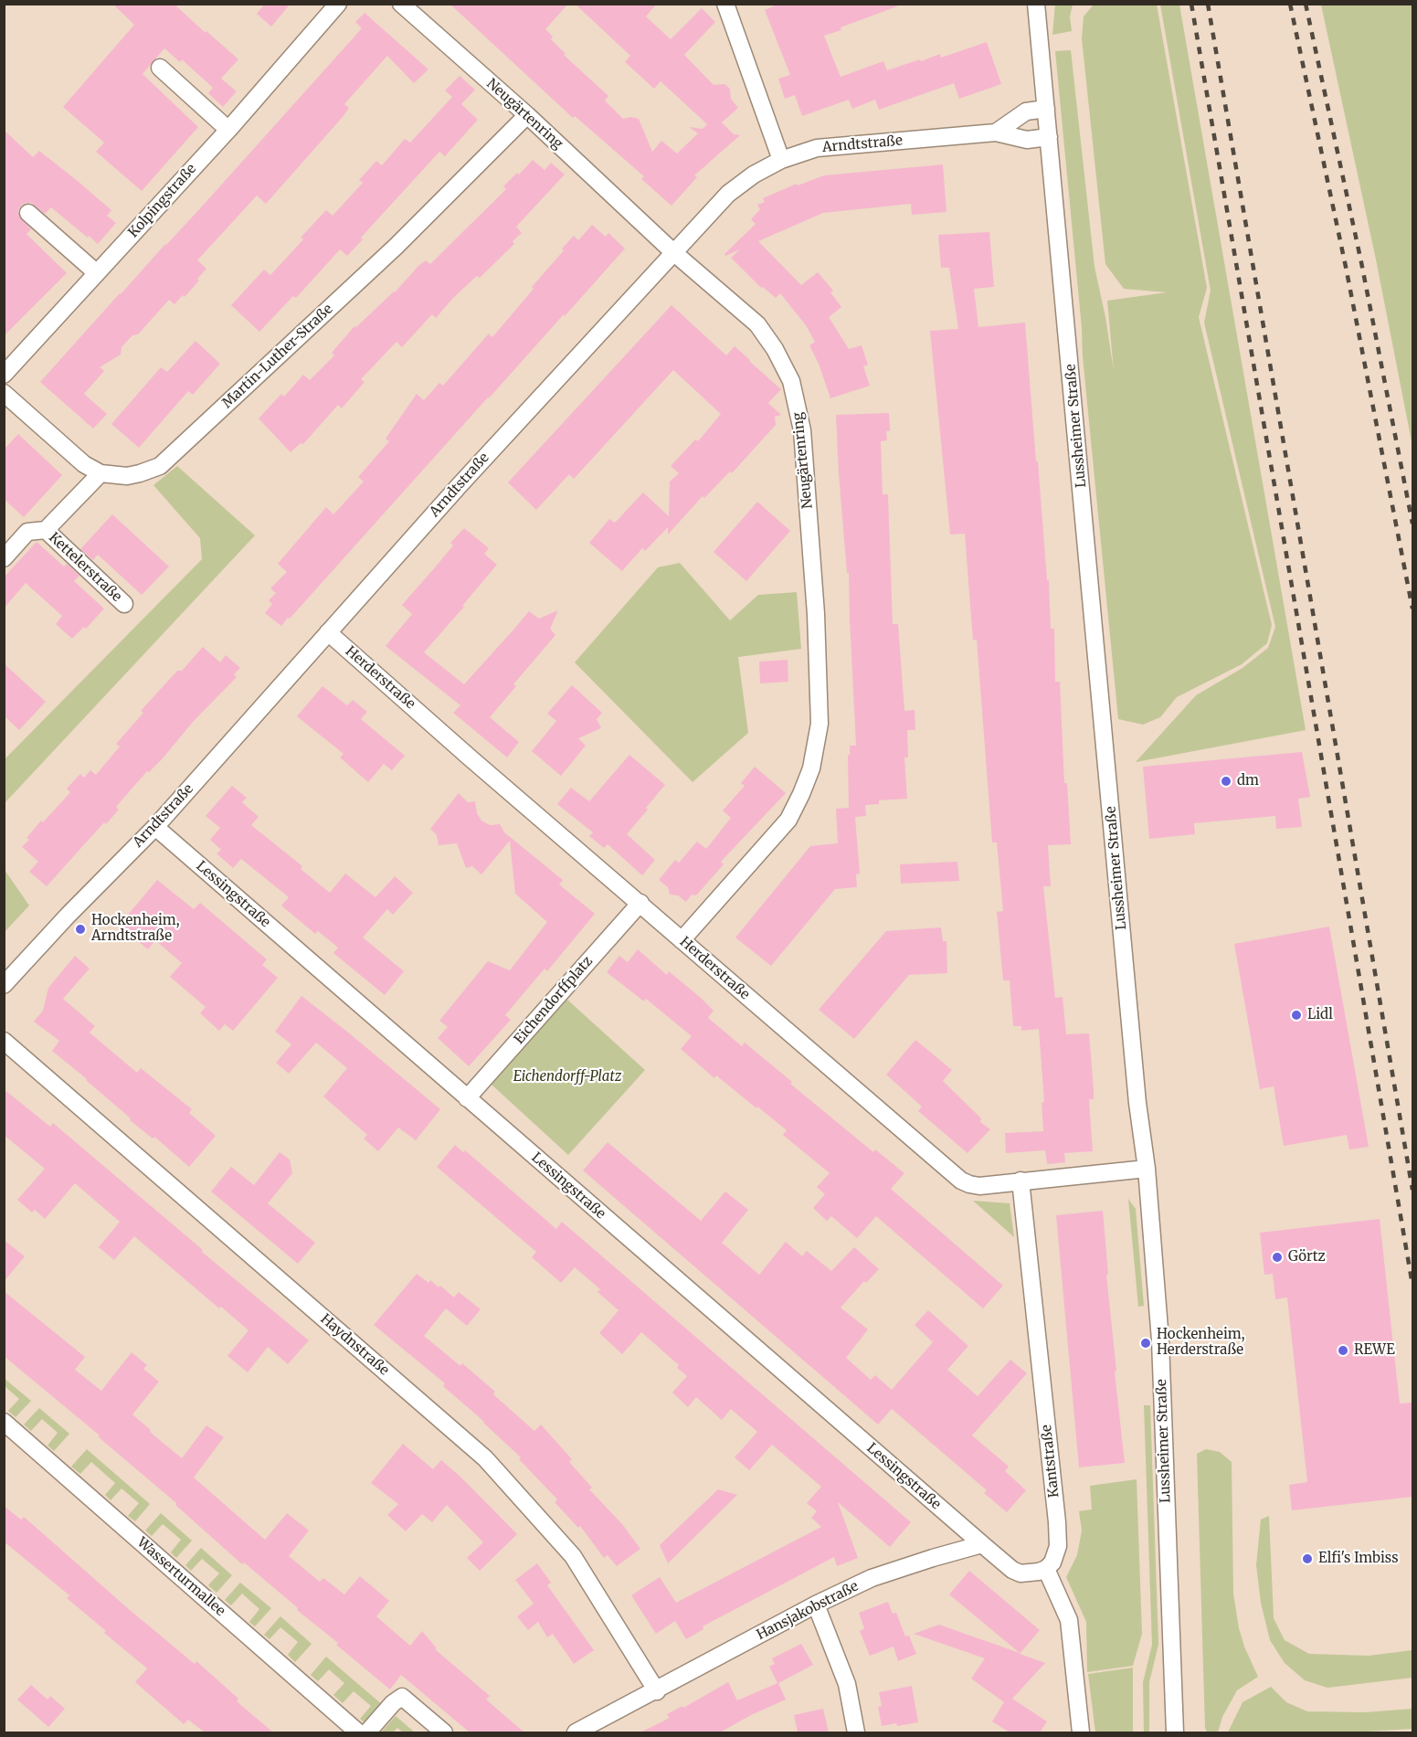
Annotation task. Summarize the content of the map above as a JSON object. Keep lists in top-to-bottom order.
{
  "streets": {
    "street": [
      "Neugärtenring",
      "Arndtstraße",
      "Kolpingstraße",
      "Martin-Luther-Straße",
      "Lussheimer Straße",
      "Kettelerstraße",
      "Herderstraße",
      "Lessingstraße",
      "Eichendorffplatz",
      "Haydnstraße",
      "Kantstraße",
      "Wasserturmallee",
      "Hansjakobstraße"
    ]
  },
  "crossings": [
    ["Neugärtenring", "Arndtstraße"],
    ["Neugärtenring", "Martin-Luther-Straße"],
    ["Neugärtenring", "Herderstraße"],
    ["Arndtstraße", "Lussheimer Straße"],
    ["Arndtstraße", "Herderstraße"],
    ["Arndtstraße", "Lessingstraße"],
    ["Martin-Luther-Straße", "Kettelerstraße"],
    ["Lussheimer Straße", "Herderstraße"],
    ["Herderstraße", "Eichendorffplatz"],
    ["Herderstraße", "Kantstraße"],
    ["Lessingstraße", "Eichendorffplatz"],
    ["Lessingstraße", "Hansjakobstraße"],
    ["Haydnstraße", "Hansjakobstraße"]
  ],
  "parks": ["Eichendorff-Platz"],
  "places": [
    "dm",
    "Hockenheim, Arndtstraße",
    "Lidl",
    "Görtz",
    "Hockenheim, Herderstraße",
    "REWE",
    "Elfi's Imbiss"
  ]
}
